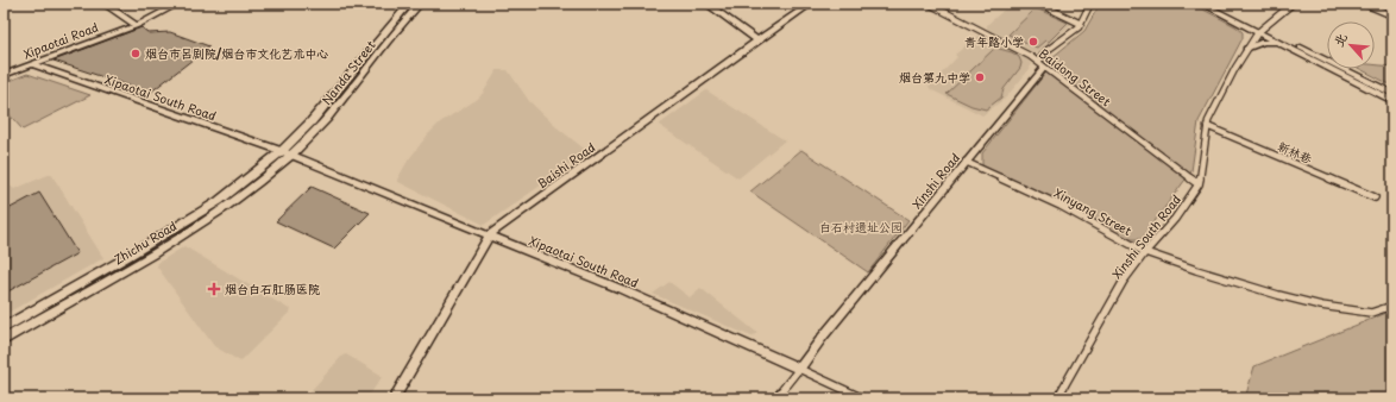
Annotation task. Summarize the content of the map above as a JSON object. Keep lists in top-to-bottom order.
{
  "streets": {
    "main road": ["Nanda Street", "Zhichu Road"],
    "street": [
      "Xipaotai Road",
      "Baidong Street",
      "Xipaotai South Road",
      "新林巷",
      "Baishi Road",
      "Xinshi Road",
      "Xinyang Street",
      "Xinshi South Road"
    ]
  },
  "crossings": [
    ["Xipaotai Road", "Xipaotai South Road"],
    ["Nanda Street", "Xipaotai South Road"],
    ["Nanda Street", "Zhichu Road"],
    ["Baidong Street", "Xinshi Road"],
    ["Baidong Street", "Xinshi South Road"],
    ["Xipaotai South Road", "Baishi Road"],
    ["Xipaotai South Road", "Xinshi Road"],
    ["Xipaotai South Road", "Zhichu Road"],
    ["新林巷", "Xinshi South Road"],
    ["Xinshi Road", "Xinyang Street"],
    ["Xinyang Street", "Xinshi South Road"]
  ],
  "parks": ["白石村遗址公园"],
  "places": {
    "other": ["青年路小学", "烟台市吕剧院/烟台市文化艺术中心", "烟台第九中学"],
    "health": ["烟台白石肛肠医院"]
  },
  "north": "top left"
}
